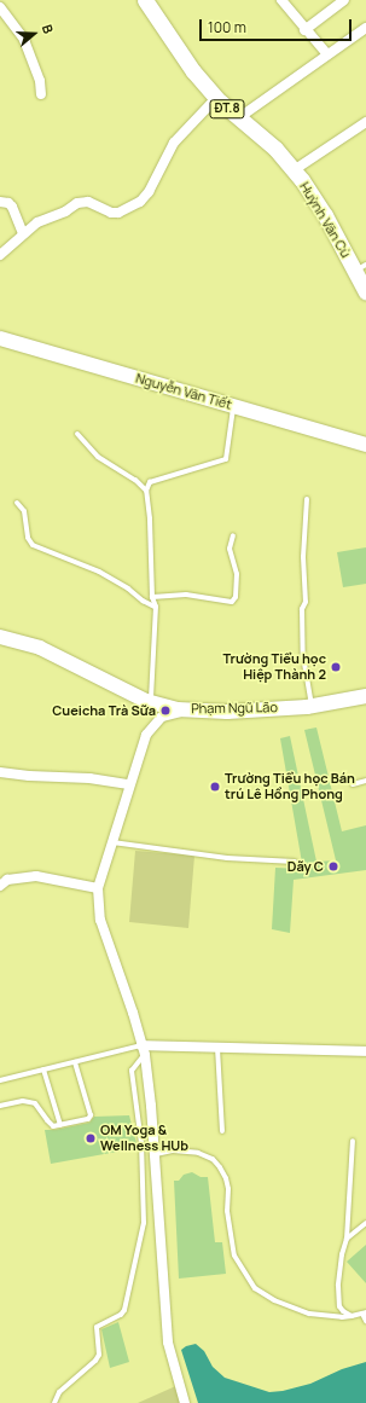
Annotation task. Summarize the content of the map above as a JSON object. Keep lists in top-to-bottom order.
{
  "streets": {
    "main road": ["ĐT.8", "Huỳnh Văn Cù"],
    "street": ["Nguyễn Văn Tiết", "Phạm Ngũ Lão"]
  },
  "places": [
    "Trường Tiểu học Hiệp Thành 2",
    "Cueicha Trà Sữa",
    "Trường Tiểu học Bán trú Lê Hồng Phong",
    "Dãy C",
    "OM Yoga & Wellness HUb"
  ],
  "scale_bar": "100 m",
  "north": "right"
}
